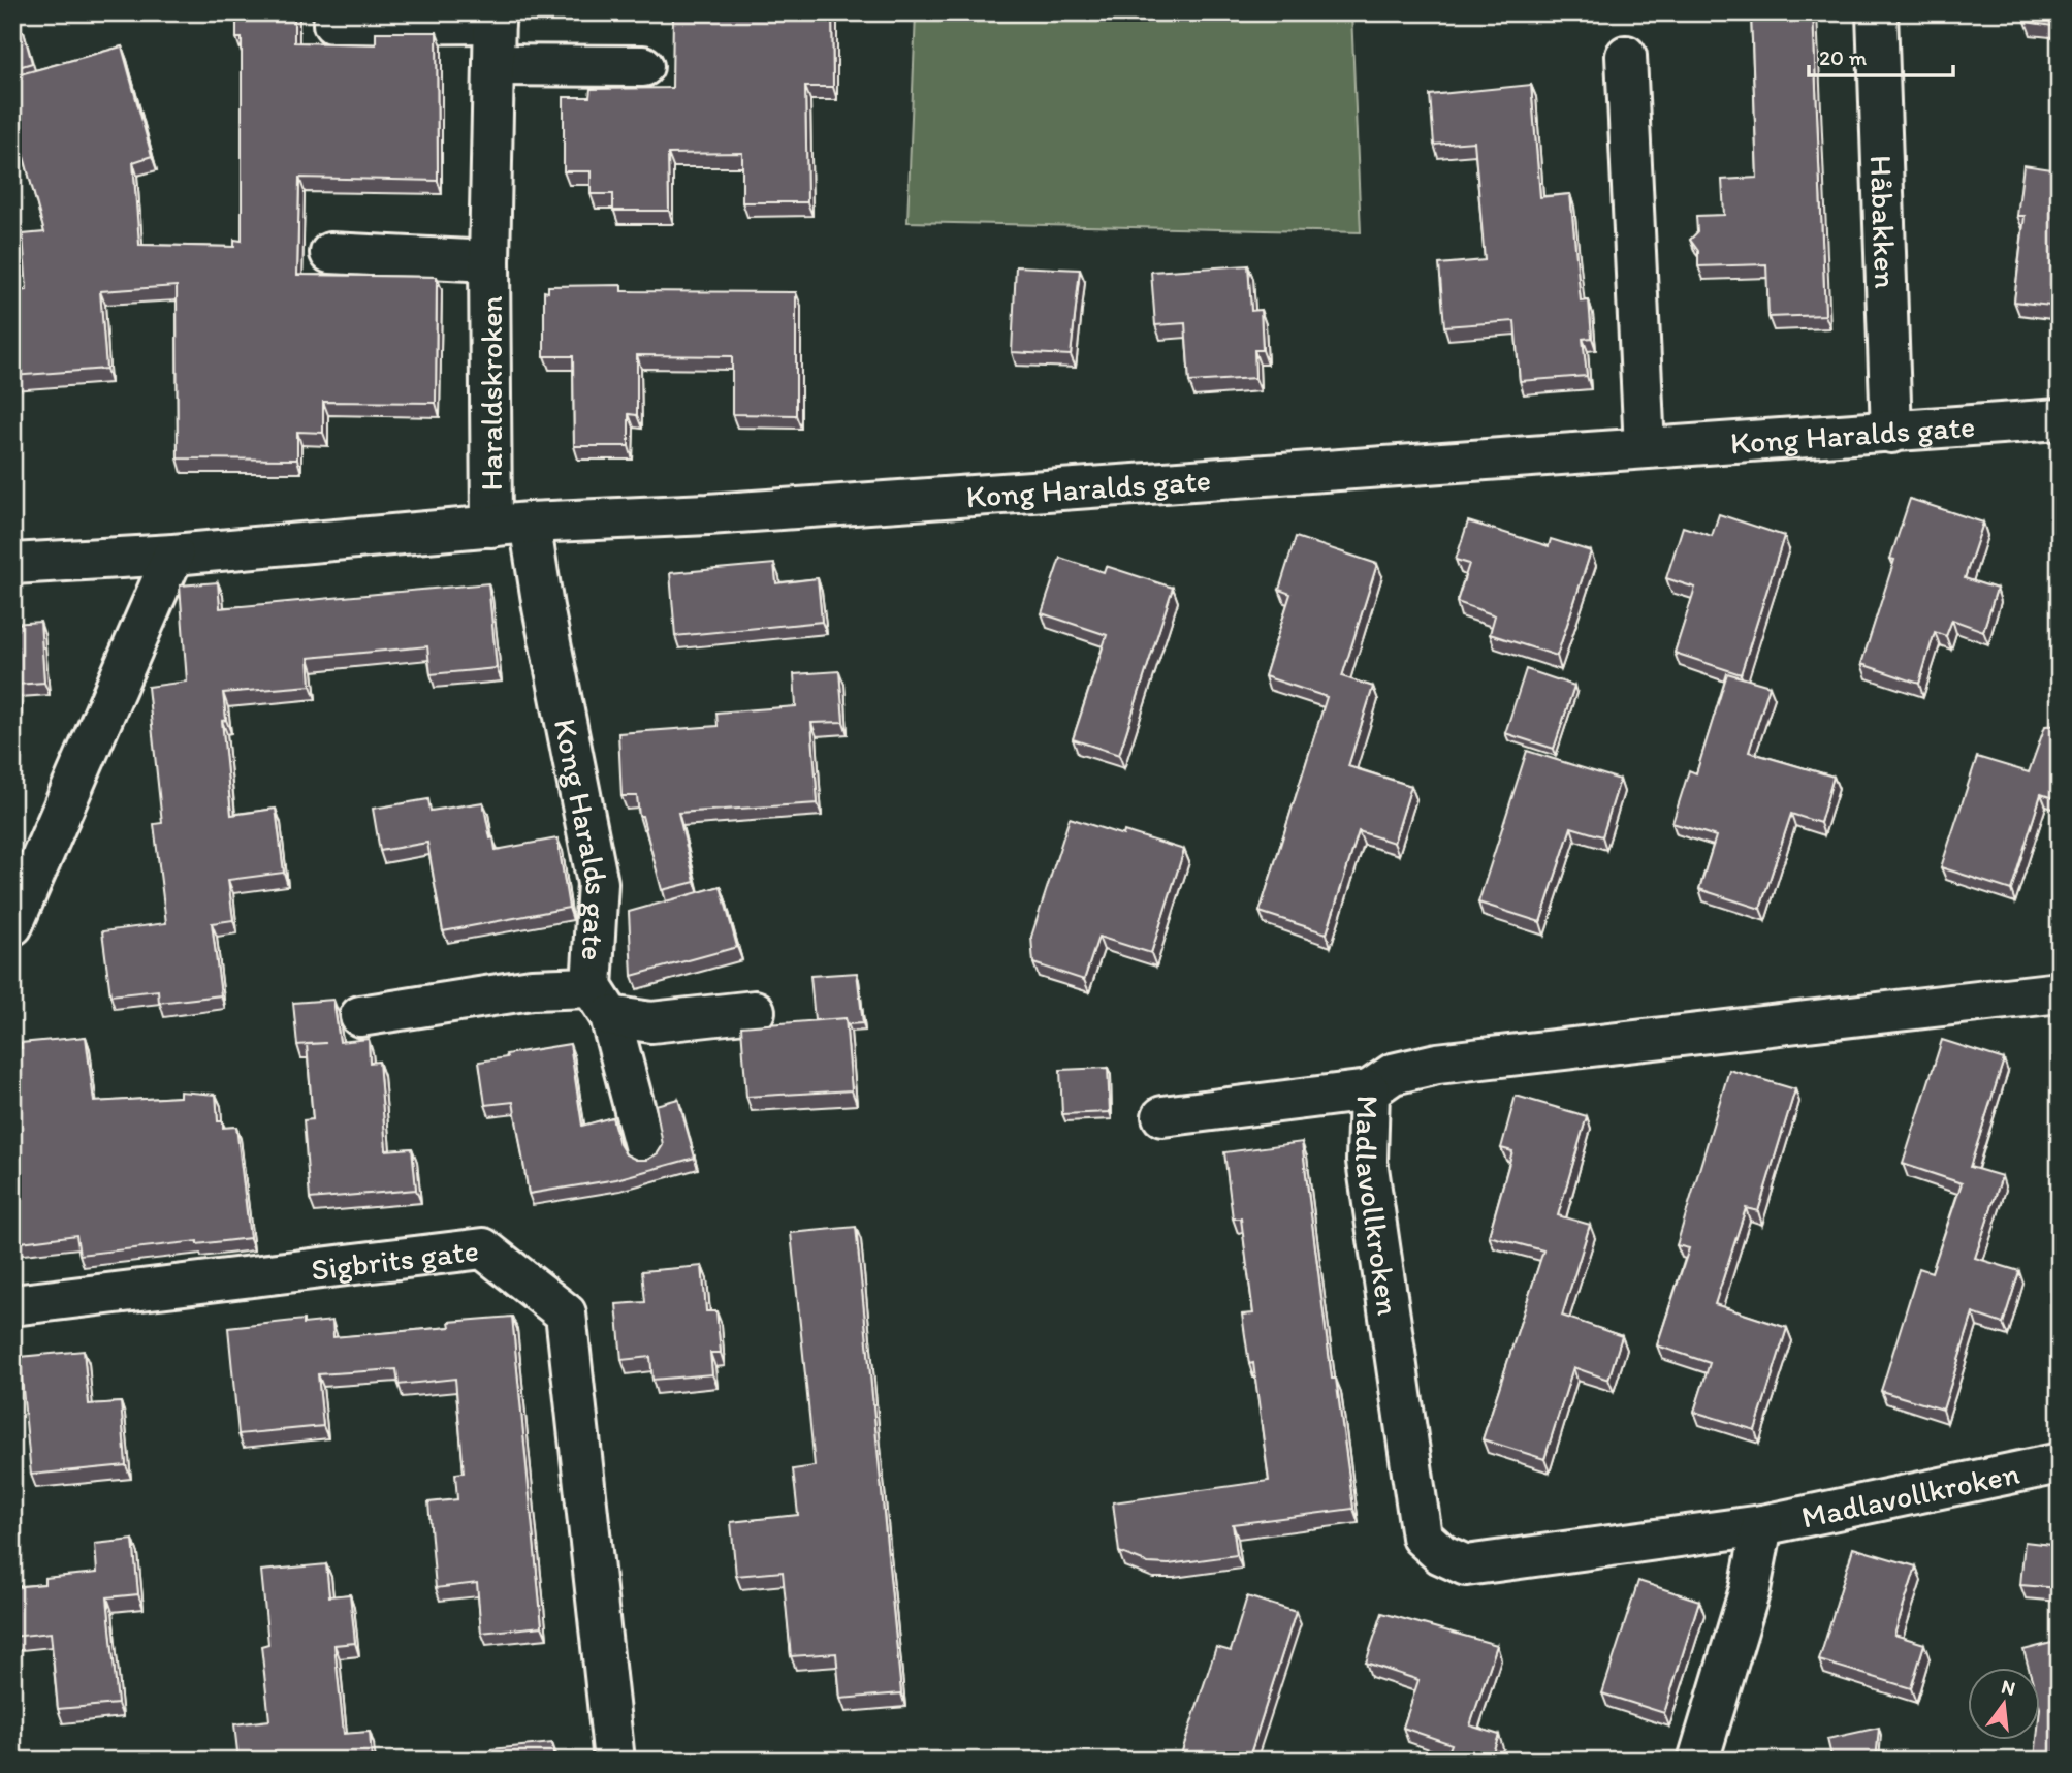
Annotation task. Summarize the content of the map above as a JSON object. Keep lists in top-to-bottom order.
{
  "streets": {
    "street": [
      "Håbakken",
      "Haraldskroken",
      "Kong Haralds gate",
      "Madlavollkroken",
      "Sigbrits gate"
    ]
  },
  "crossings": [
    ["Håbakken", "Kong Haralds gate"],
    ["Haraldskroken", "Kong Haralds gate"]
  ],
  "scale_bar": "20 m",
  "north": "top"
}
